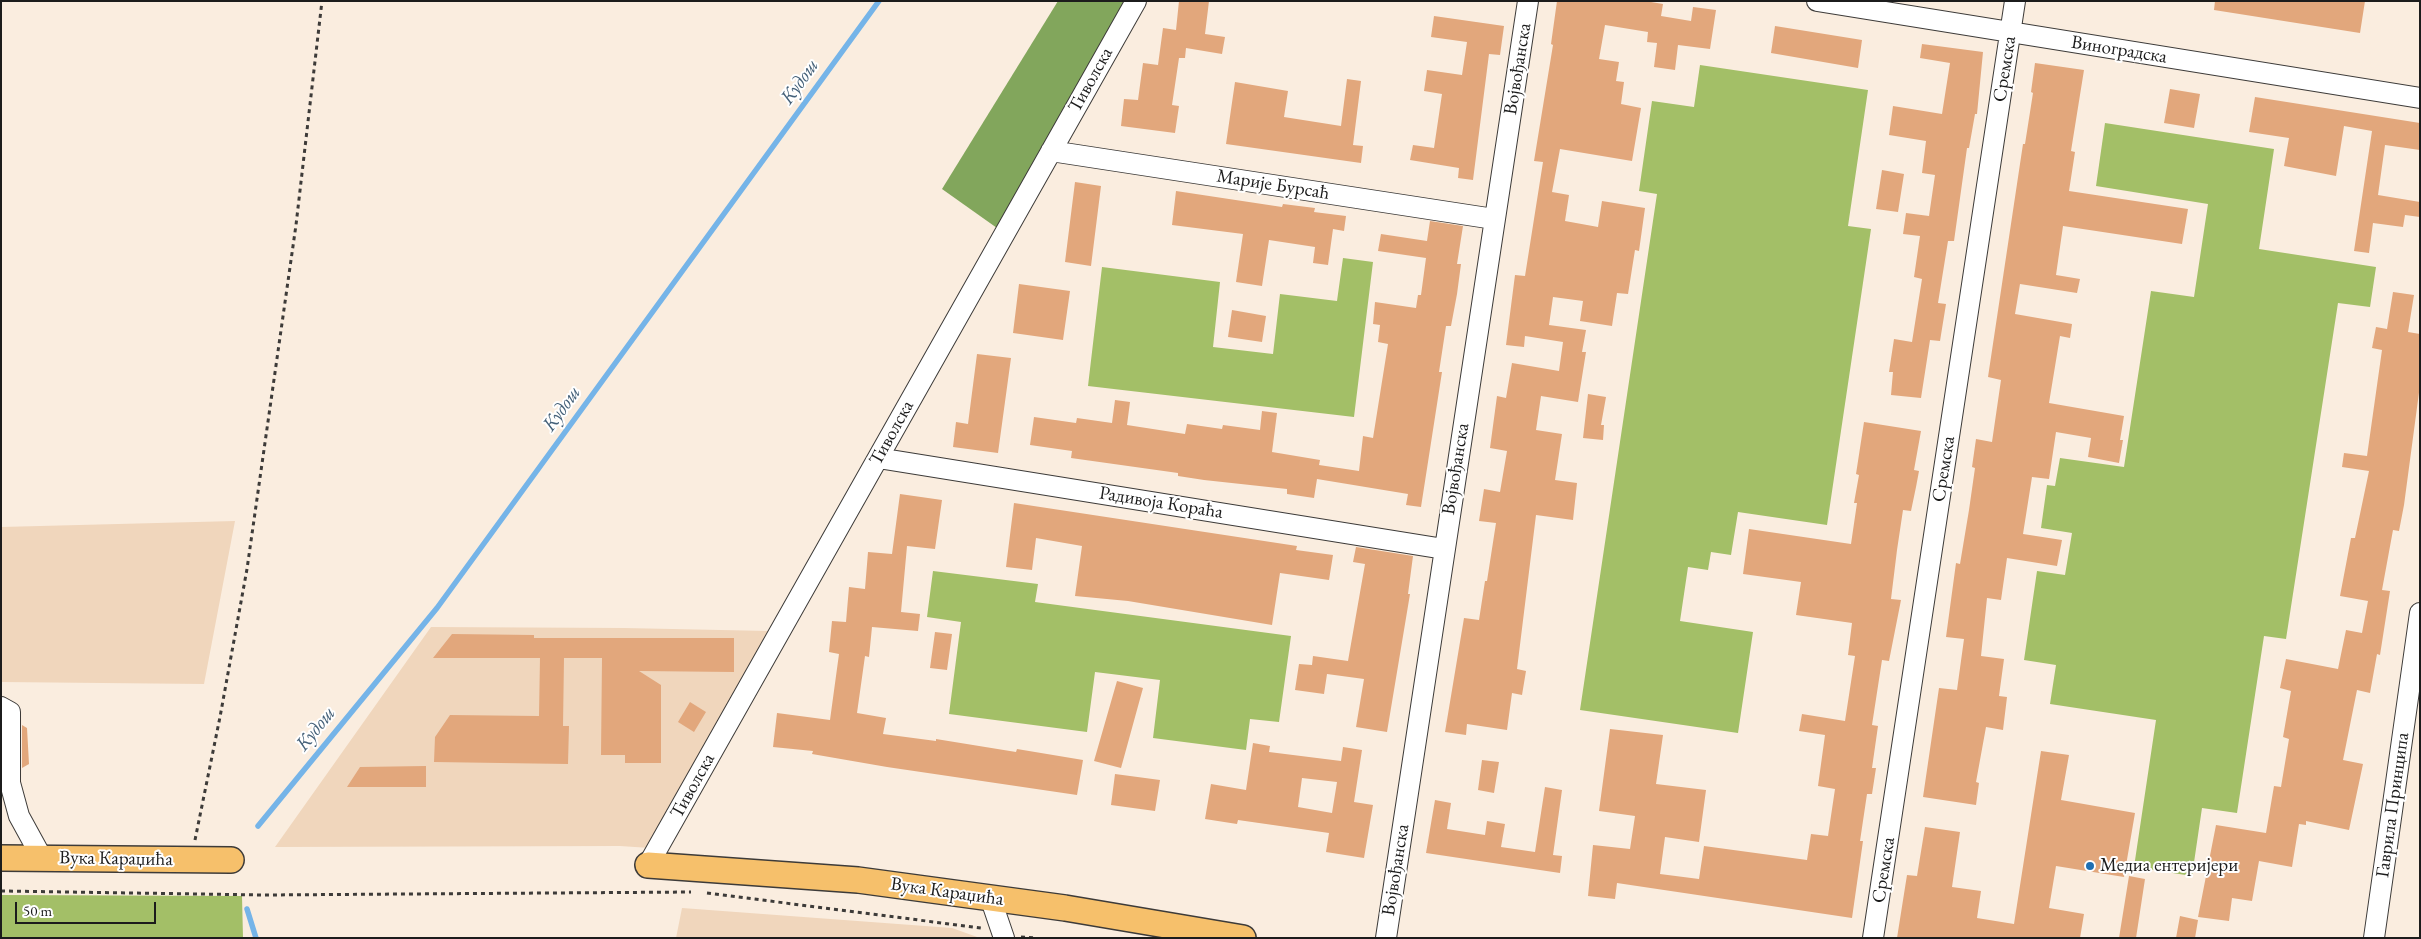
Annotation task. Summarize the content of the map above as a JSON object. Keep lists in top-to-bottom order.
{
  "streets": {
    "main road": ["Вука Караџића"],
    "street": [
      "Виноградска",
      "Војвођанска",
      "Сремска",
      "Тиволска",
      "Марије Бурсаћ",
      "Радивоја Кораћа",
      "Гаврила Принципа"
    ]
  },
  "crossings": [
    ["Виноградска", "Сремска"],
    ["Војвођанска", "Марије Бурсаћ"],
    ["Војвођанска", "Радивоја Кораћа"],
    ["Тиволска", "Марије Бурсаћ"],
    ["Тиволска", "Радивоја Кораћа"],
    ["Тиволска", "Вука Караџића"]
  ],
  "water": ["Кудош"],
  "places": ["Медиа ентеријери"],
  "scale_bar": "50 m"
}
